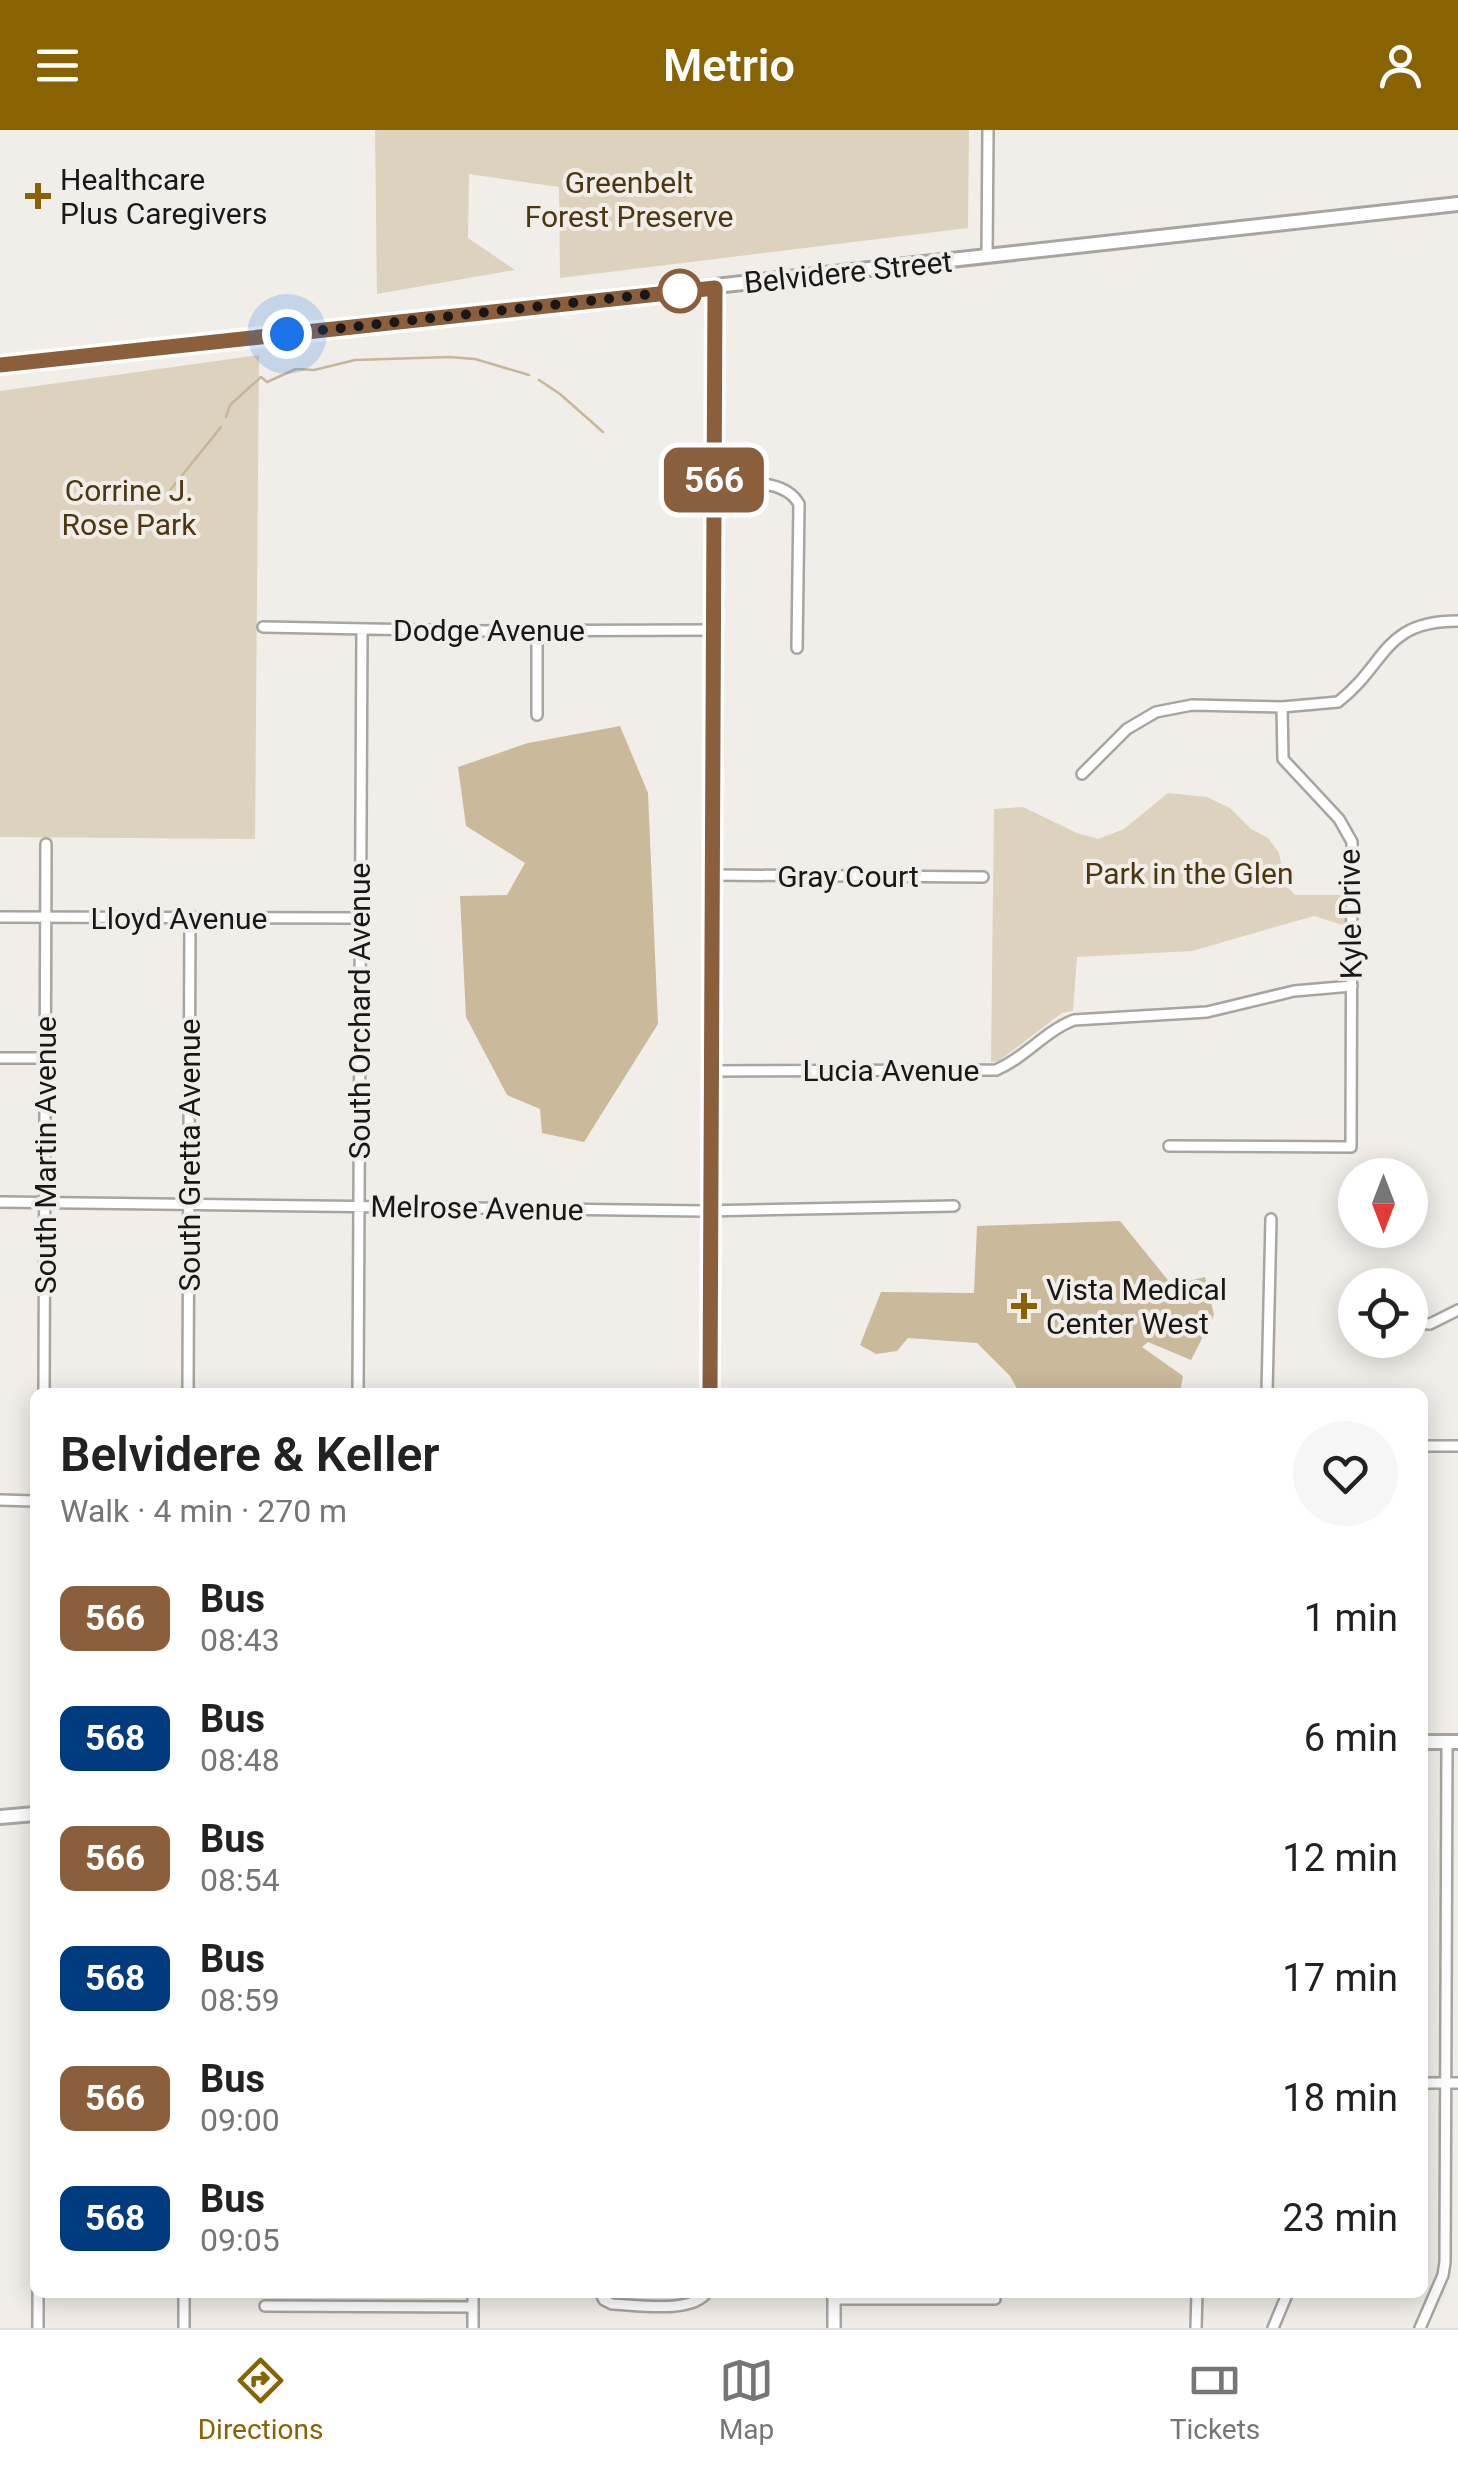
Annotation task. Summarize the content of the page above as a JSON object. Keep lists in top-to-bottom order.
{
  "streets": {
    "main road": ["Belvidere Street"],
    "street": [
      "Dodge Avenue",
      "Gray Court",
      "Kyle Drive",
      "Lloyd Avenue",
      "South Orchard Avenue",
      "Lucia Avenue",
      "South Martin Avenue",
      "South Gretta Avenue",
      "Melrose Avenue"
    ]
  },
  "crossings": [
    ["Dodge Avenue", "South Orchard Avenue"],
    ["Kyle Drive", "Lucia Avenue"],
    ["Lloyd Avenue", "South Orchard Avenue"],
    ["Lloyd Avenue", "South Martin Avenue"],
    ["Lloyd Avenue", "South Gretta Avenue"],
    ["South Orchard Avenue", "Melrose Avenue"],
    ["South Martin Avenue", "Melrose Avenue"],
    ["South Gretta Avenue", "Melrose Avenue"]
  ],
  "parks": ["Greenbelt Forest Preserve", "Corrine J. Rose Park", "Park in the Glen"],
  "places": {
    "health": ["Healthcare Plus Caregivers", "Vista Medical Center West"]
  },
  "lines": ["bus line 566"],
  "north": "bottom",
  "page": {
    "header": "Metrio",
    "on_map": "566",
    "heading": ["Belvidere & Keller", "Walk · 4 min · 270 m"],
    "list": [
      {
        "mark": "566",
        "name": "Bus",
        "note": "08:43",
        "value": "1 min"
      },
      {
        "mark": "568",
        "name": "Bus",
        "note": "08:48",
        "value": "6 min"
      },
      {
        "mark": "566",
        "name": "Bus",
        "note": "08:54",
        "value": "12 min"
      },
      {
        "mark": "568",
        "name": "Bus",
        "note": "08:59",
        "value": "17 min"
      },
      {
        "mark": "566",
        "name": "Bus",
        "note": "09:00",
        "value": "18 min"
      },
      {
        "mark": "568",
        "name": "Bus",
        "note": "09:05",
        "value": "23 min"
      }
    ],
    "tabs": ["Directions", "Map", "Tickets"]
  }
}
